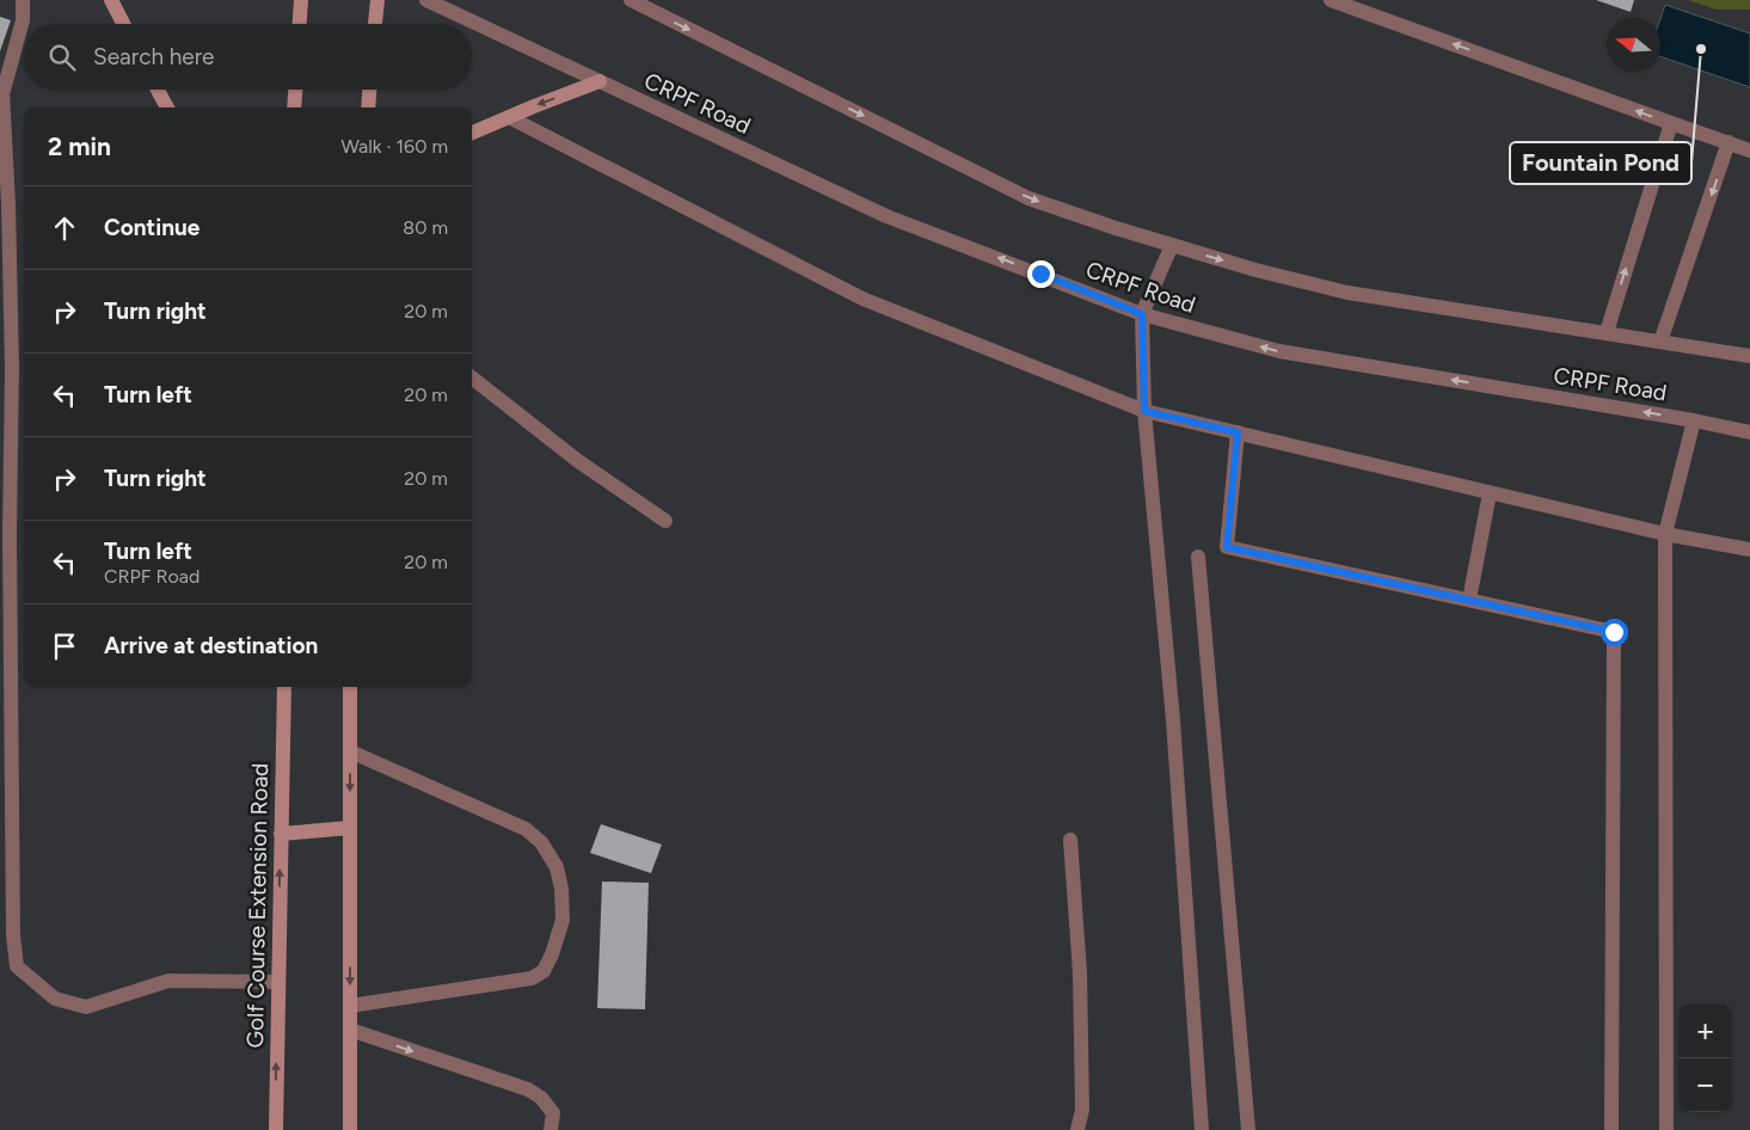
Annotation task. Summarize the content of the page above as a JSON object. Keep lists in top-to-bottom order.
{
  "streets": {
    "main road": ["Golf Course Extension Road"],
    "street": ["CRPF Road"]
  },
  "places": ["Fountain Pond"],
  "north": "left",
  "page": {
    "search": "Search here",
    "heading": ["2 min", "Walk · 160 m"],
    "list": [
      ["Continue", "80 m"],
      ["Turn right", "20 m"],
      ["Turn left", "20 m"],
      ["Turn right", "20 m"],
      ["Turn left", "CRPF Road", "20 m"],
      "Arrive at destination"
    ],
    "map_buttons": ["+", "−"]
  }
}
